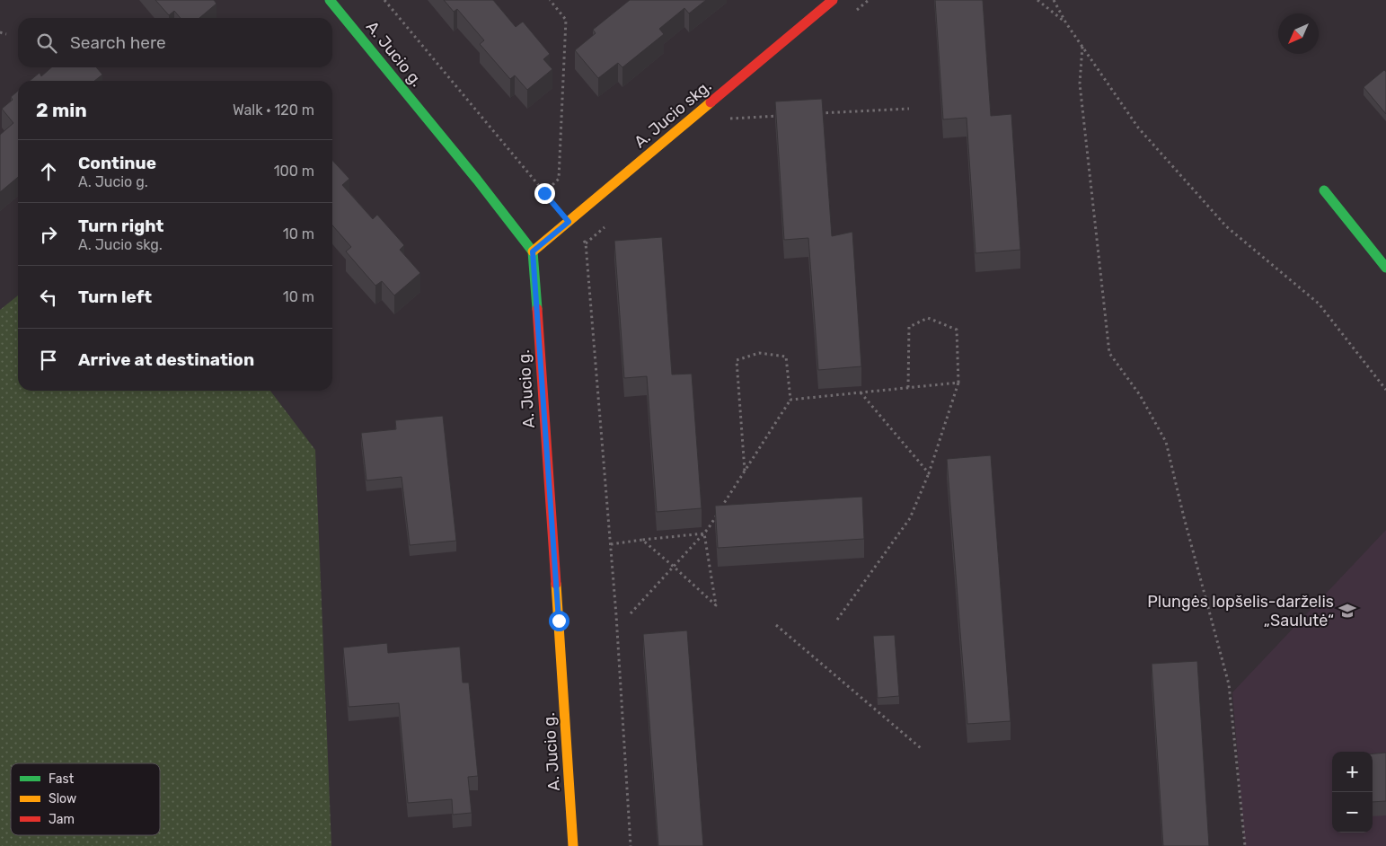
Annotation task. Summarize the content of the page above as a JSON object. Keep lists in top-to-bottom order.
{
  "streets": {
    "street": ["A. Jucio g.", "A. Jucio skg."]
  },
  "crossings": [
    ["A. Jucio g.", "A. Jucio skg."]
  ],
  "places": {
    "school or university": ["Plungės lopšelis-darželis „Saulutė“"]
  },
  "legend": ["Fast", "Slow", "Jam"],
  "north": "bottom left",
  "page": {
    "search": "Search here",
    "heading": ["2 min", "Walk · 120 m"],
    "list": [
      ["Continue", "A. Jucio g.", "100 m"],
      ["Turn right", "A. Jucio skg.", "10 m"],
      ["Turn left", "10 m"],
      "Arrive at destination"
    ],
    "map_buttons": ["+", "−"]
  }
}
